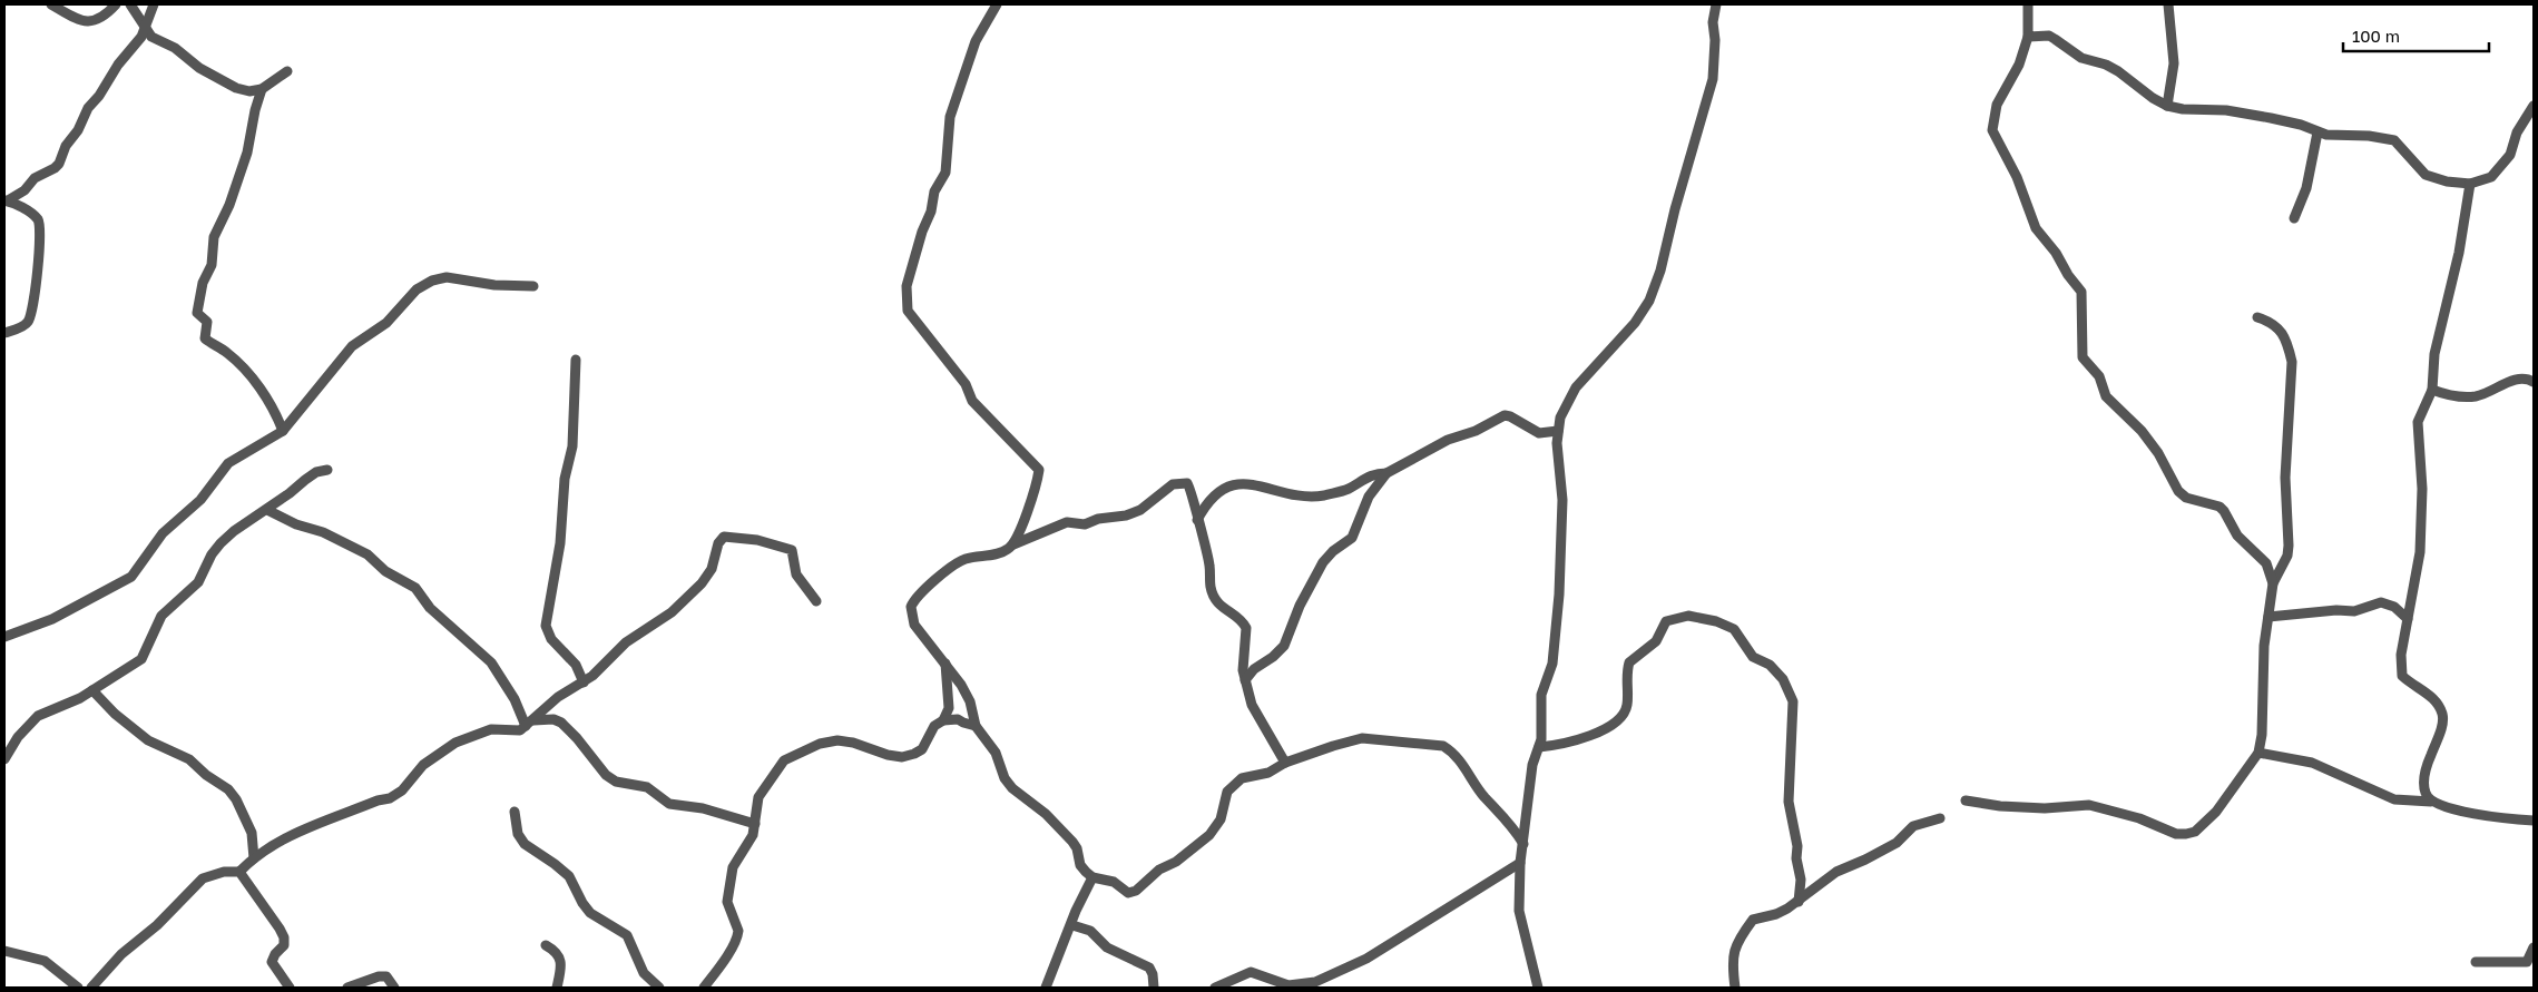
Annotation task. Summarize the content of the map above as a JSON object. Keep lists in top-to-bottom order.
{
  "scale_bar": "100 m"
}
